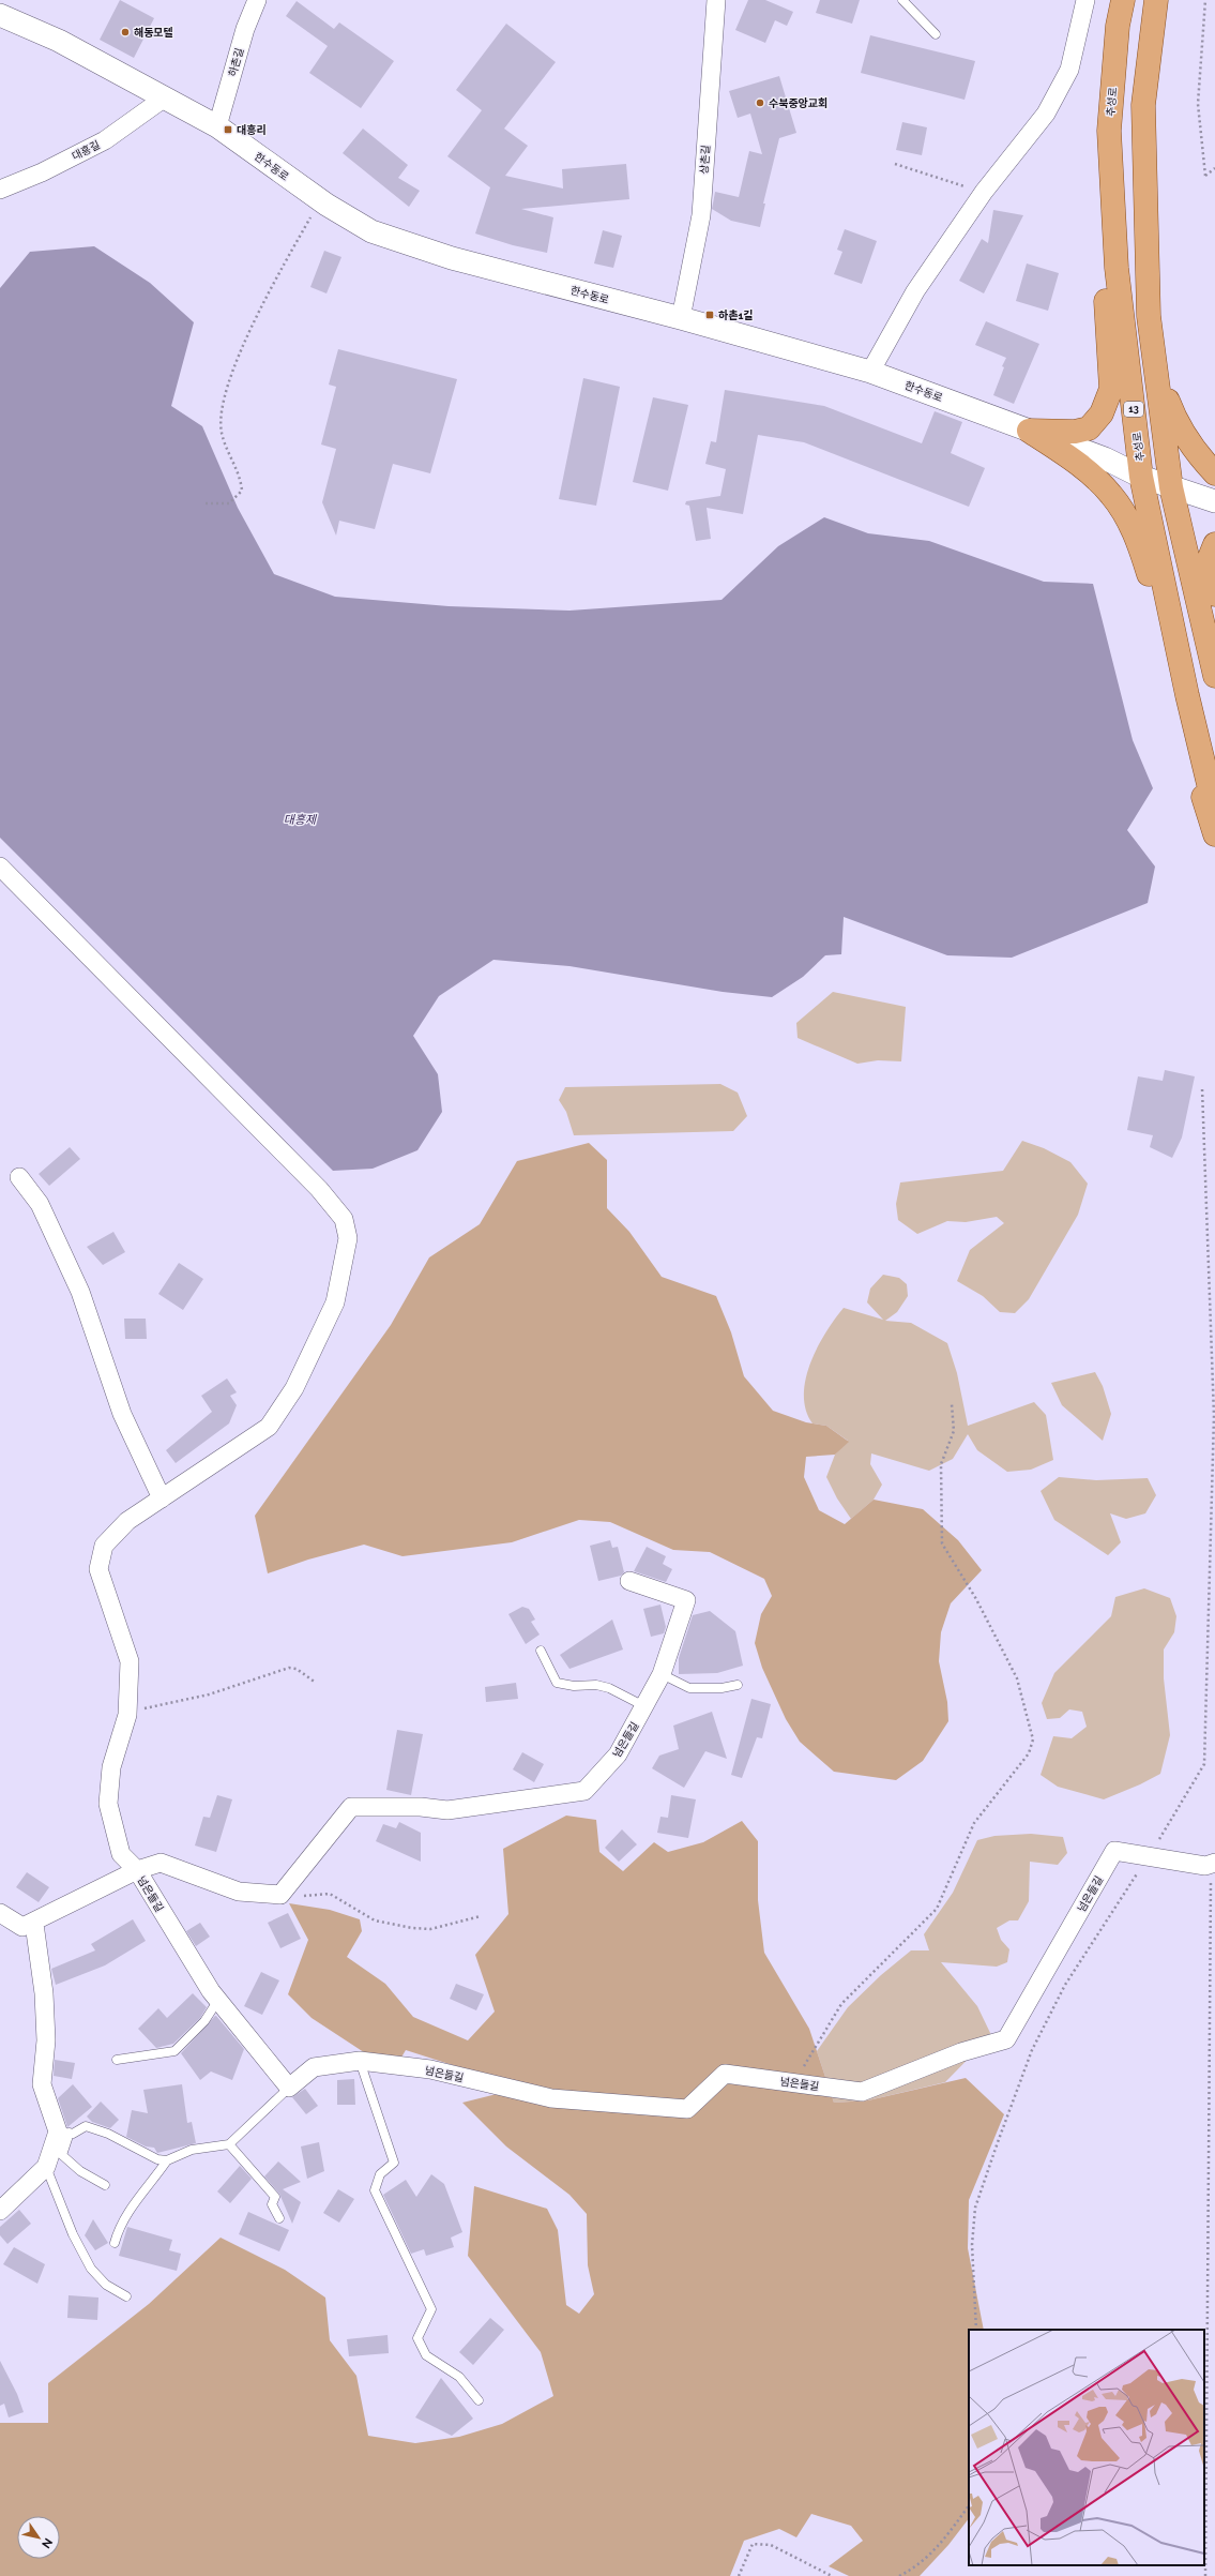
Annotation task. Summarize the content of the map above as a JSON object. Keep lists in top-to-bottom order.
{
  "streets": {
    "main road": ["추성로", "13"],
    "street": [
      "하촌길",
      "대흥길",
      "상촌길",
      "한수동로",
      "넘은들길"
    ]
  },
  "crossings": [
    ["하촌길", "한수동로"],
    ["추성로", "한수동로"],
    ["대흥길", "한수동로"],
    ["상촌길", "한수동로"]
  ],
  "water": ["대흥제"],
  "places": {
    "other": ["해동모텔", "수북중앙교회"],
    "transit": ["대흥리", "하촌1길"]
  },
  "north": "bottom right"
}
